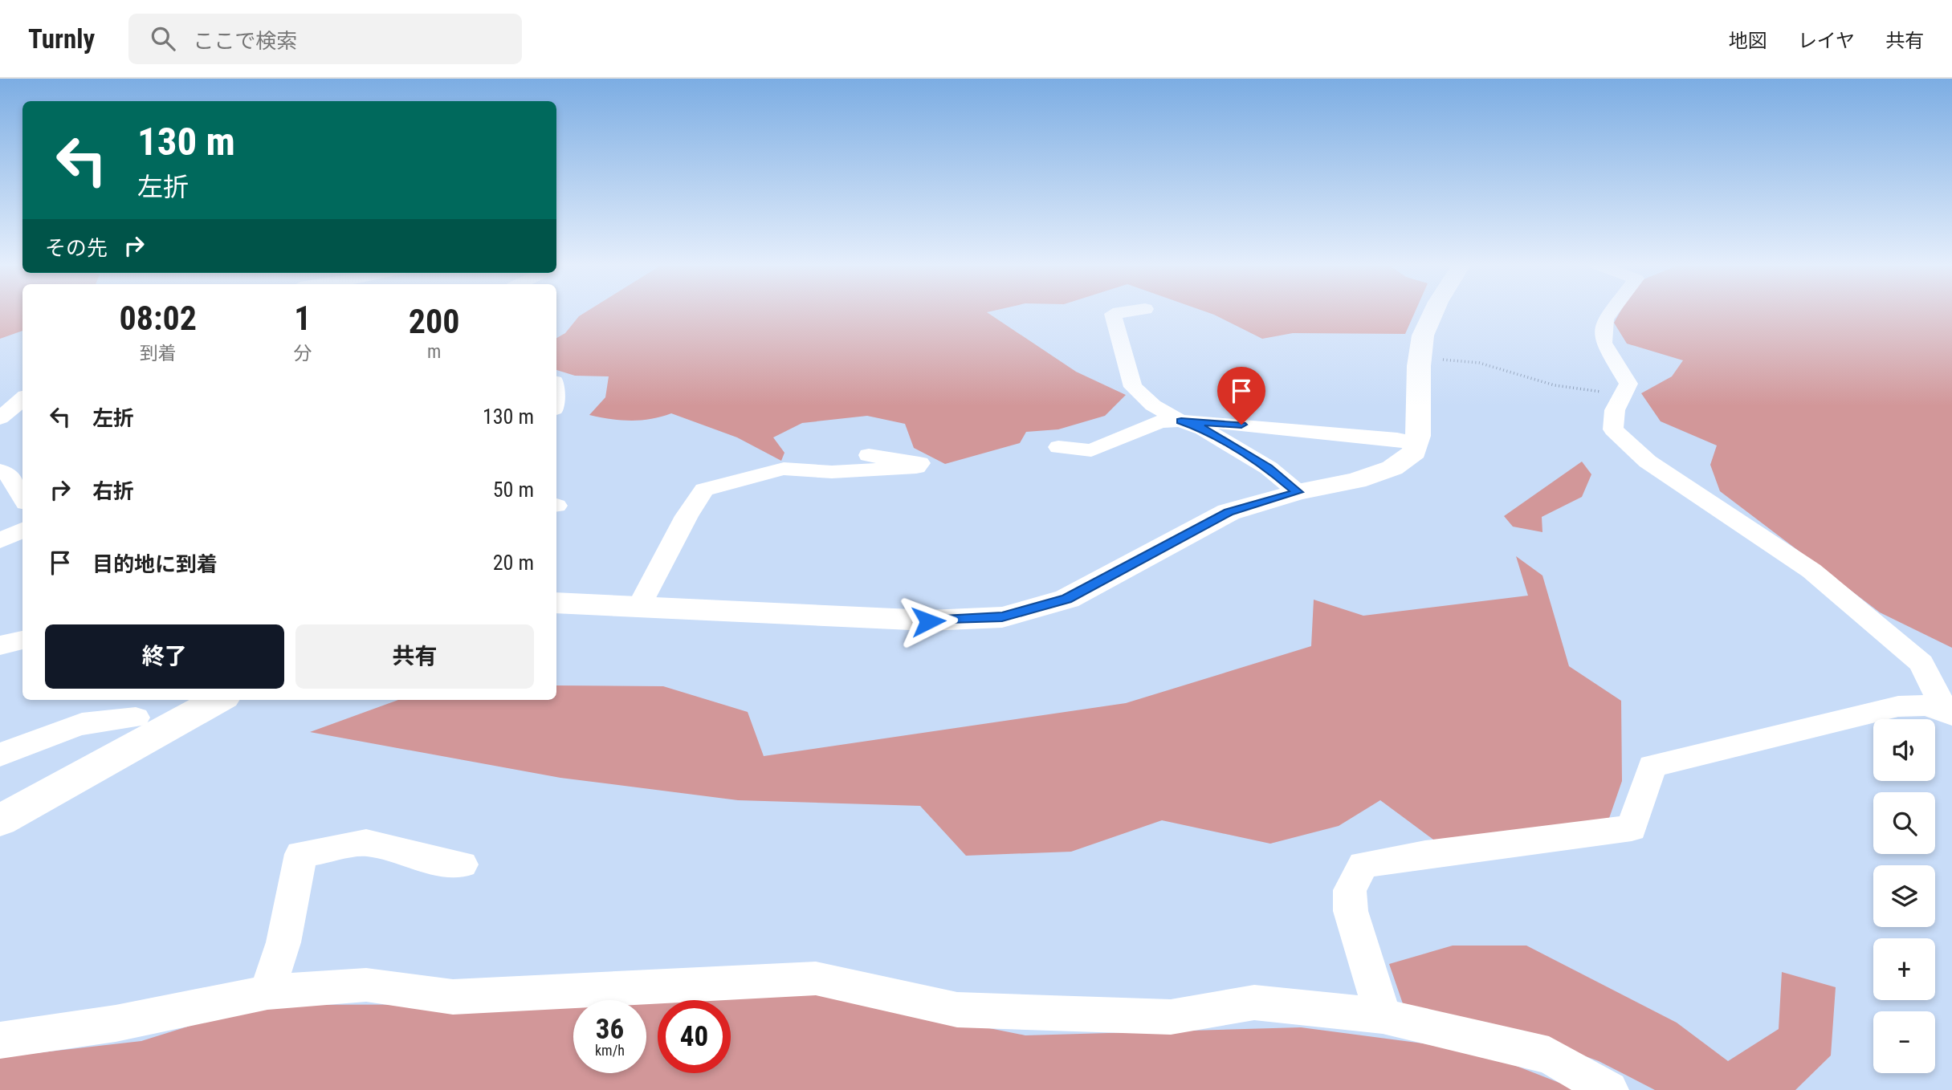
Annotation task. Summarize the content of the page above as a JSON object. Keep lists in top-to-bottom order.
{
  "page": {
    "header": "Turnly",
    "search": "ここで検索",
    "nav": ["地図", "レイヤ", "共有"],
    "turn": ["130 m", "左折"],
    "then": "その先",
    "eta": [
      "08:02",
      "到着",
      "1",
      "分",
      "200",
      "m"
    ],
    "list": [
      {
        "name": "左折",
        "value": "130 m"
      },
      {
        "name": "右折",
        "value": "50 m"
      },
      {
        "name": "目的地に到着",
        "value": "20 m"
      }
    ],
    "buttons": ["終了", "共有"],
    "map_buttons": ["+", "−"],
    "speed": "36 km/h",
    "limit": "40"
  }
}
